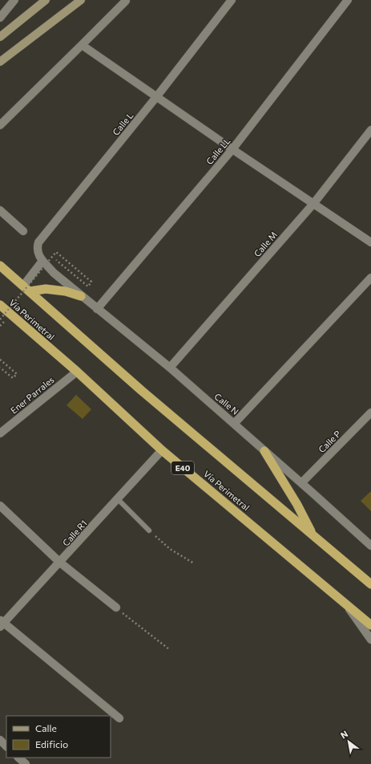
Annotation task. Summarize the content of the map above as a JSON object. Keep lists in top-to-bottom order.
{
  "streets": {
    "highway": ["Vía Perimetral", "E40"],
    "street": [
      "Calle L",
      "Calle LL",
      "Calle M",
      "Ener Parrales",
      "Calle N",
      "Calle P",
      "Calle R1"
    ]
  },
  "crossings": [
    ["Calle L", "Calle N"],
    ["Calle LL", "Calle N"],
    ["Calle M", "Calle N"],
    ["Vía Perimetral", "Ener Parrales"],
    ["Vía Perimetral", "Calle R1"]
  ],
  "legend": ["Calle", "Edificio"],
  "north": "top left"
}
